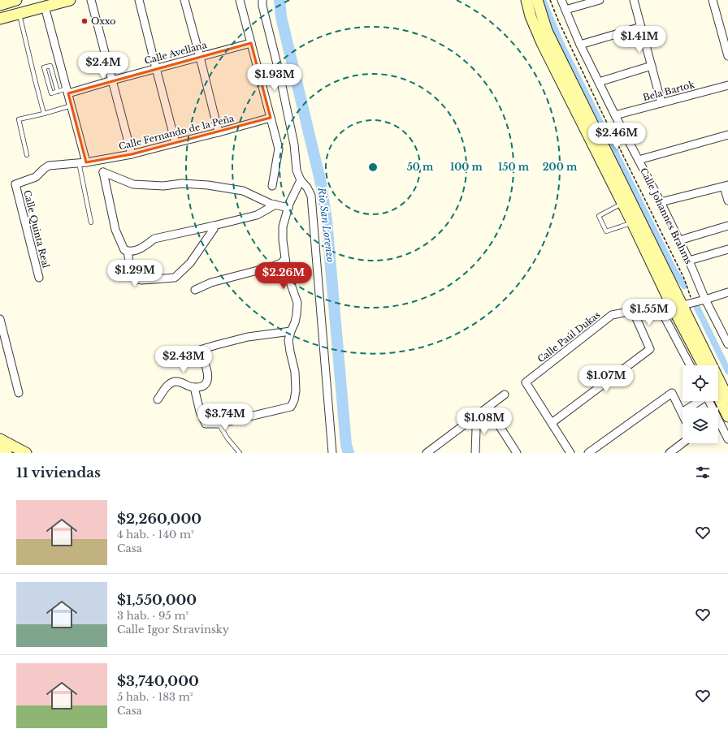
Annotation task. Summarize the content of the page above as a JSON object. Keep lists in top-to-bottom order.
{
  "streets": {
    "street": [
      "Calle Avellana",
      "Bela Bartok",
      "Calle Fernando de la Peña",
      "Calle Johannes Brahms",
      "Calle Quinta Real",
      "Calle Paúl Dukas"
    ]
  },
  "crossings": [
    ["Bela Bartok", "Calle Johannes Brahms"],
    ["Calle Fernando de la Peña", "Calle Quinta Real"]
  ],
  "water": ["Rio San Lorenzo"],
  "places": ["Oxxo"],
  "page": {
    "price": [
      "$1.41M",
      "$2.4M",
      "$1.93M",
      "$2.46M",
      "$1.29M",
      "$2.26M",
      "$1.55M",
      "$2.43M",
      "$1.07M",
      "$3.74M",
      "$1.08M"
    ],
    "heading": "11 viviendas",
    "list": [
      {
        "name": "$2,260,000",
        "note": "4 hab. · 140 m² · Casa"
      },
      {
        "name": "$1,550,000",
        "note": "3 hab. · 95 m² · Calle Igor Stravinsky"
      },
      {
        "name": "$3,740,000",
        "note": "5 hab. · 183 m² · Casa"
      }
    ]
  },
  "rings": [
    "50 m",
    "100 m",
    "150 m",
    "200 m"
  ]
}
